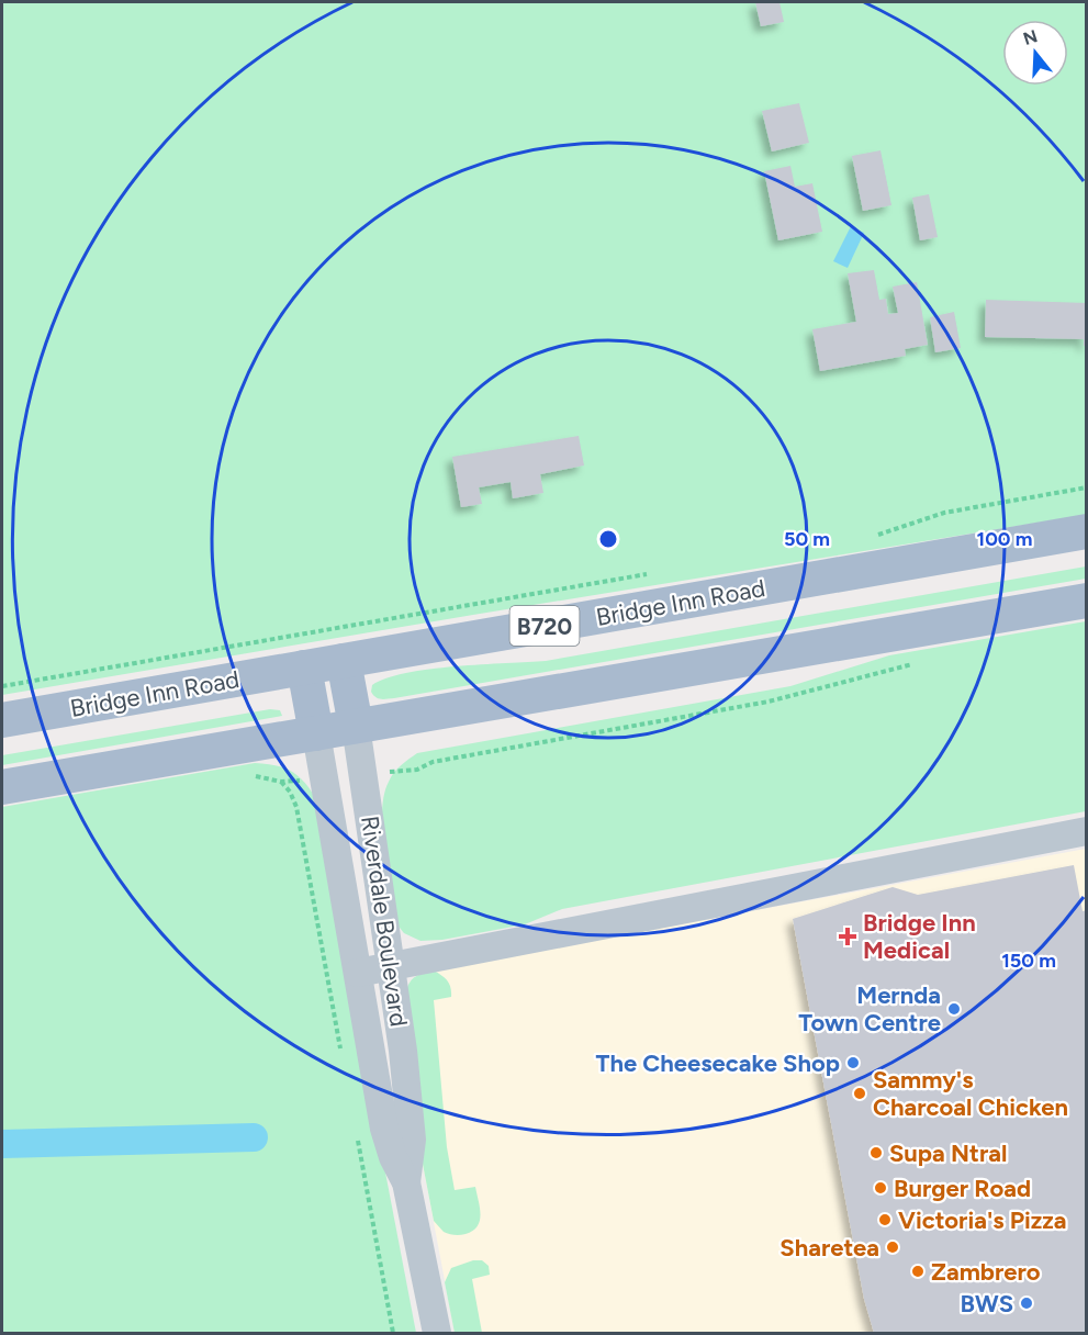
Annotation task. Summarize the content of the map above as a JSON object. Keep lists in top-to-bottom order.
{
  "streets": {
    "main road": ["Bridge Inn Road", "B720", "Riverdale Boulevard"]
  },
  "crossings": [
    ["Bridge Inn Road", "Riverdale Boulevard"]
  ],
  "places": {
    "health": ["Bridge Inn Medical"],
    "other": [
      "Mernda Town Centre",
      "The Cheesecake Shop",
      "Sammy's Charcoal Chicken",
      "Supa Ntral",
      "Burger Road",
      "Victoria's Pizza",
      "Sharetea",
      "Zambrero",
      "BWS"
    ]
  },
  "north": "top",
  "rings": ["50 m", "100 m", "150 m"]
}
